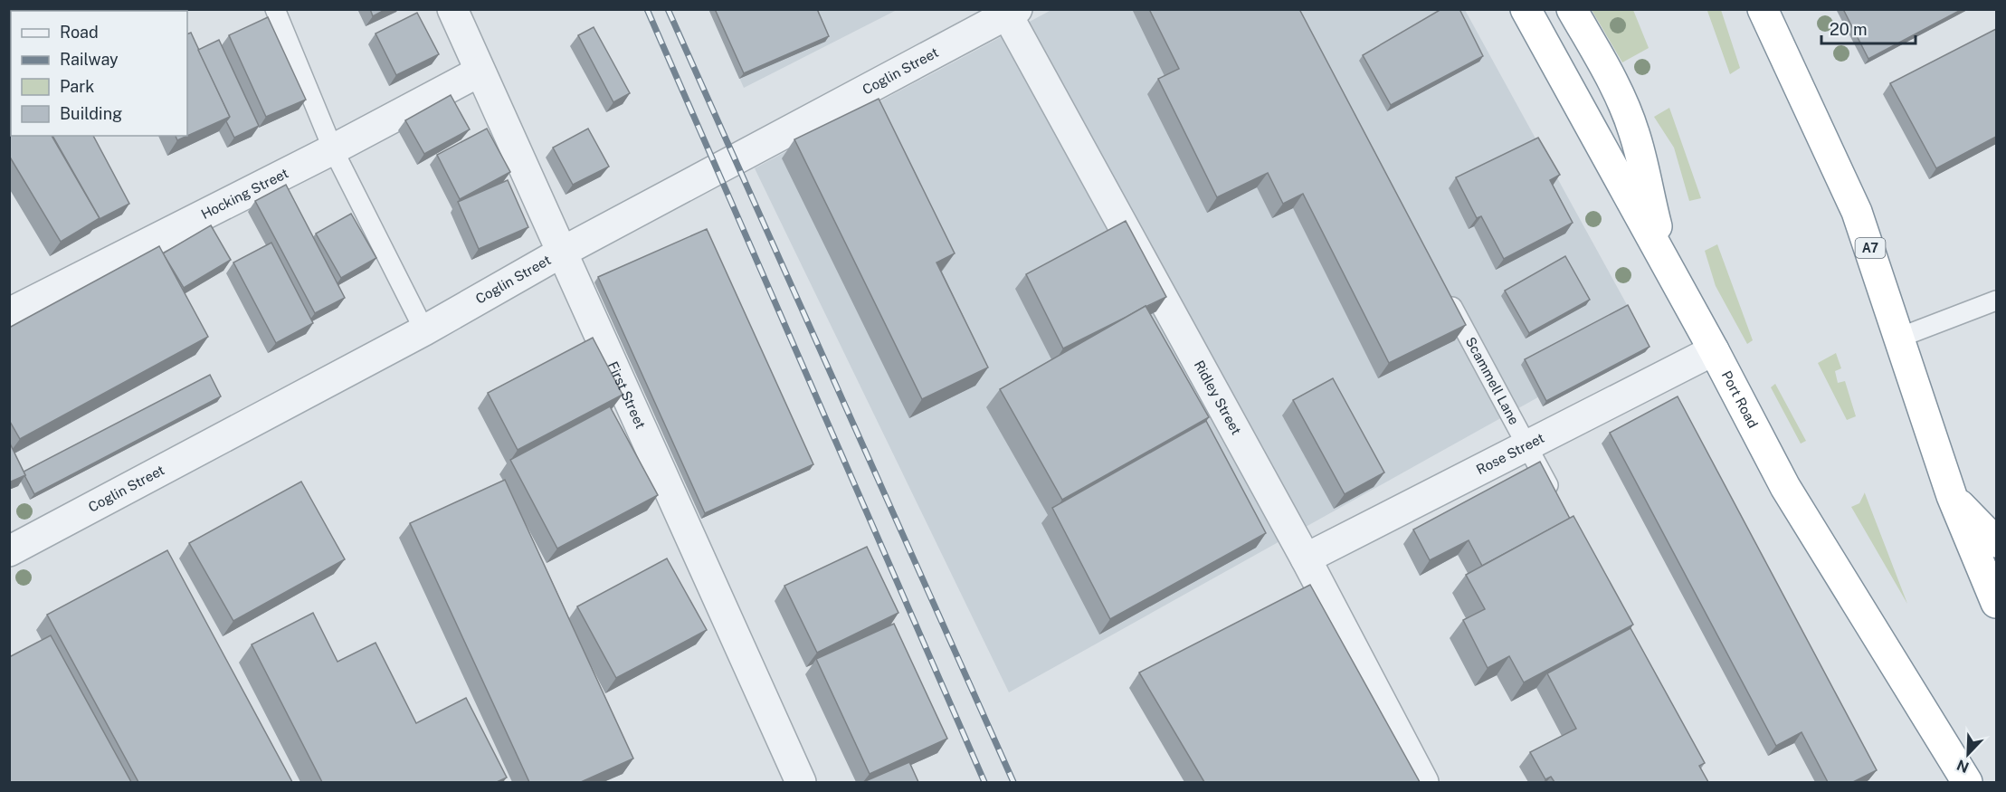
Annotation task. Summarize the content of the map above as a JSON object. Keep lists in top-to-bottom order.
{
  "streets": {
    "highway": ["A7", "Port Road"],
    "street": [
      "Coglin Street",
      "Hocking Street",
      "First Street",
      "Ridley Street",
      "Rose Street"
    ],
    "lane": ["Scammell Lane"]
  },
  "crossings": [
    ["Coglin Street", "First Street"],
    ["Coglin Street", "Ridley Street"],
    ["Hocking Street", "First Street"],
    ["Scammell Lane", "Rose Street"],
    ["Ridley Street", "Rose Street"],
    ["Port Road", "Rose Street"]
  ],
  "legend": [
    "Road",
    "Railway",
    "Park",
    "Building"
  ],
  "scale_bar": "20 m",
  "north": "bottom left"
}
